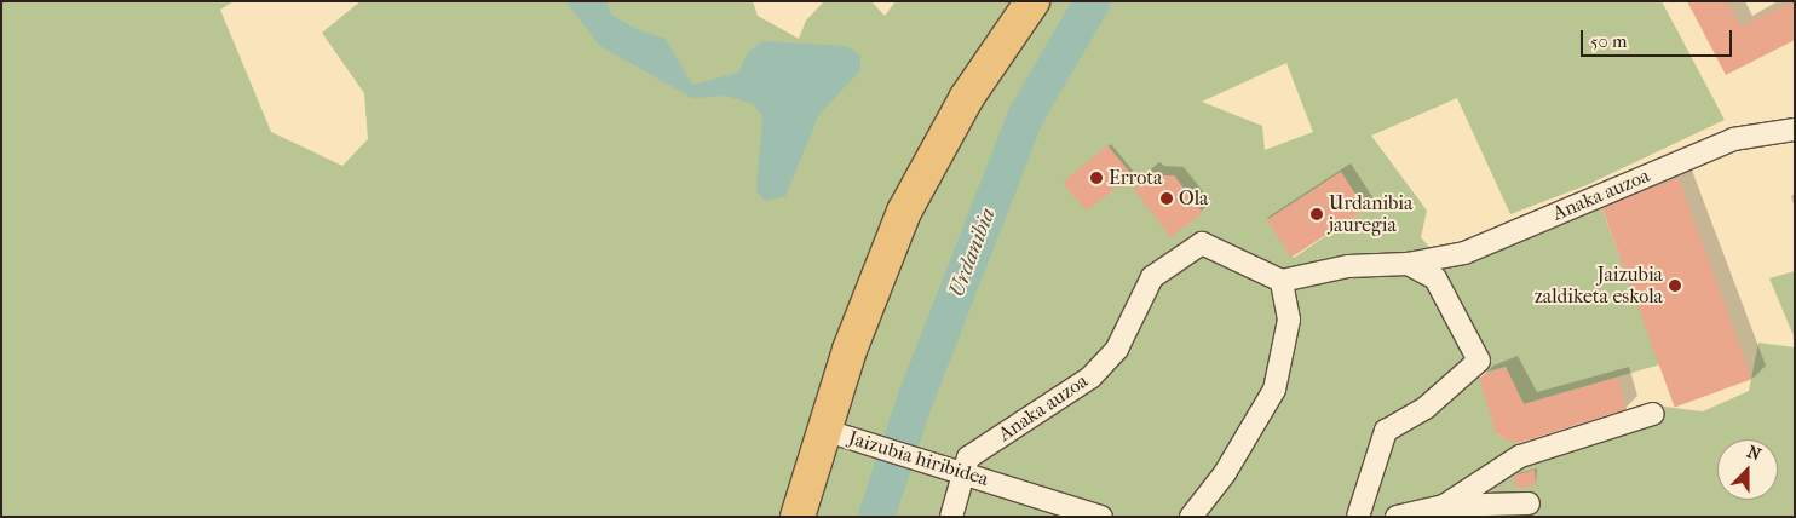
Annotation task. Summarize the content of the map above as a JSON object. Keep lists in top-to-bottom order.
{
  "streets": {
    "main road": ["Jaizubia hiribidea"],
    "street": ["Anaka auzoa"]
  },
  "crossings": [
    ["Anaka auzoa", "Jaizubia hiribidea"]
  ],
  "water": ["Urdanibia"],
  "places": [
    "Errota",
    "Ola",
    "Urdanibia jauregia",
    "Jaizubia zaldiketa eskola"
  ],
  "scale_bar": "50 m",
  "north": "top"
}
